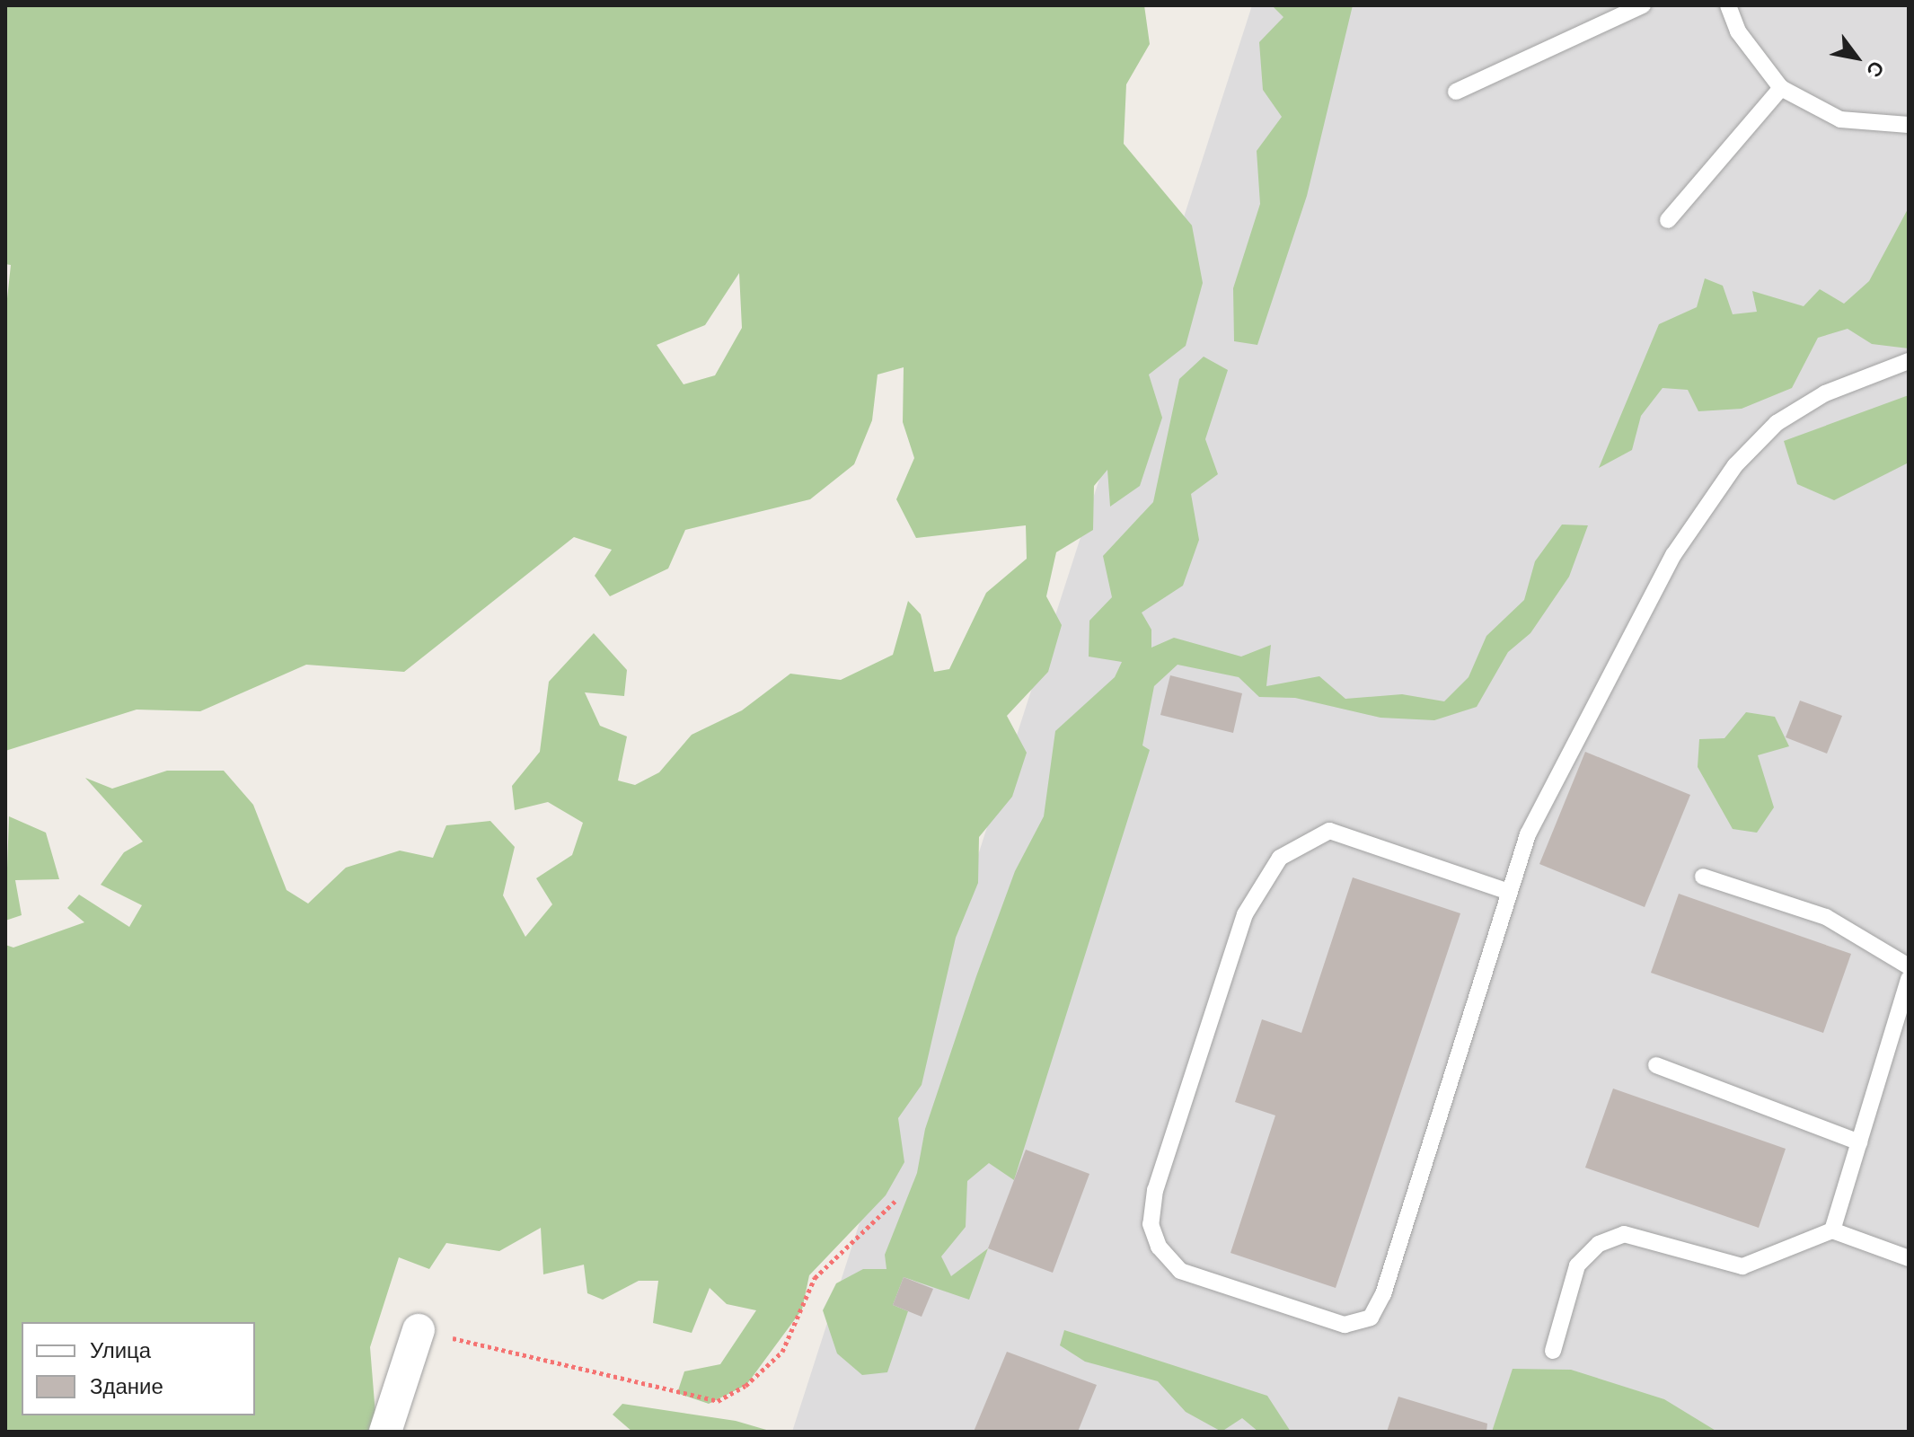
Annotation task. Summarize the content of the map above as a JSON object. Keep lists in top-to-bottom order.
{
  "legend": ["Улица", "Здание"],
  "north": "bottom right"
}
